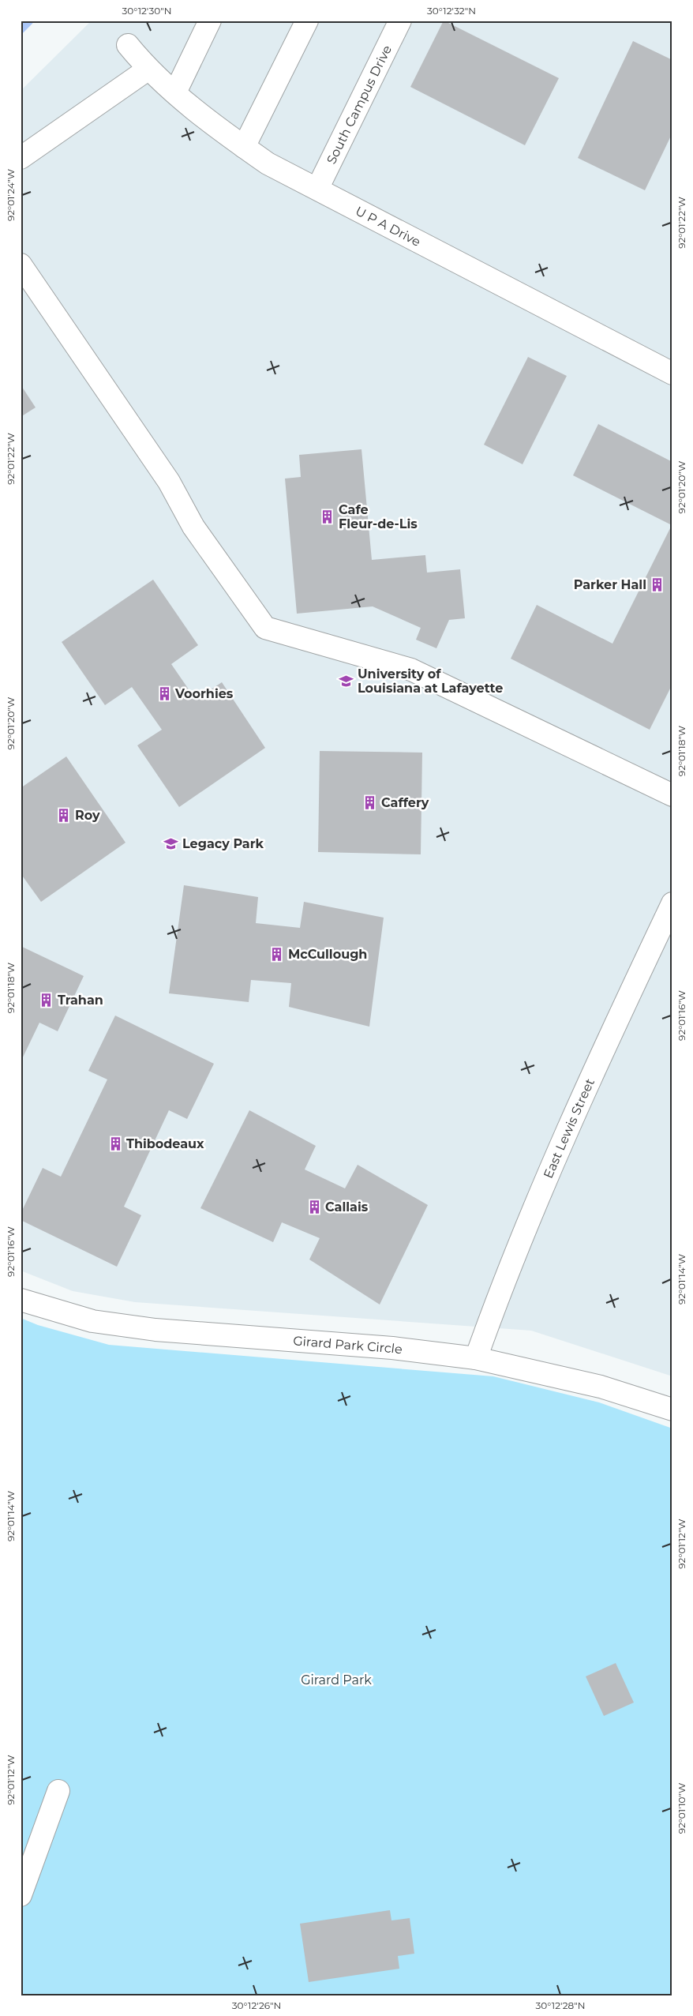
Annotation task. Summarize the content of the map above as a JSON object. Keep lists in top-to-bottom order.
{
  "streets": {
    "street": [
      "South Campus Drive",
      "U P A Drive",
      "East Lewis Street",
      "Girard Park Circle"
    ]
  },
  "crossings": [
    ["South Campus Drive", "U P A Drive"],
    ["East Lewis Street", "Girard Park Circle"]
  ],
  "parks": ["Girard Park"],
  "places": {
    "building": [
      "Cafe Fleur-de-Lis",
      "Parker Hall",
      "Voorhies",
      "Caffery",
      "Roy",
      "McCullough",
      "Trahan",
      "Thibodeaux",
      "Callais"
    ],
    "school or university": ["University of Louisiana at Lafayette", "Legacy Park"]
  },
  "coordinates": [
    "30°12'30\"N",
    "30°12'32\"N",
    "92°01'24\"W",
    "92°01'22\"W",
    "92°01'20\"W",
    "92°01'18\"W",
    "92°01'16\"W",
    "92°01'14\"W",
    "92°01'12\"W",
    "92°01'10\"W",
    "30°12'26\"N",
    "30°12'28\"N"
  ]
}
